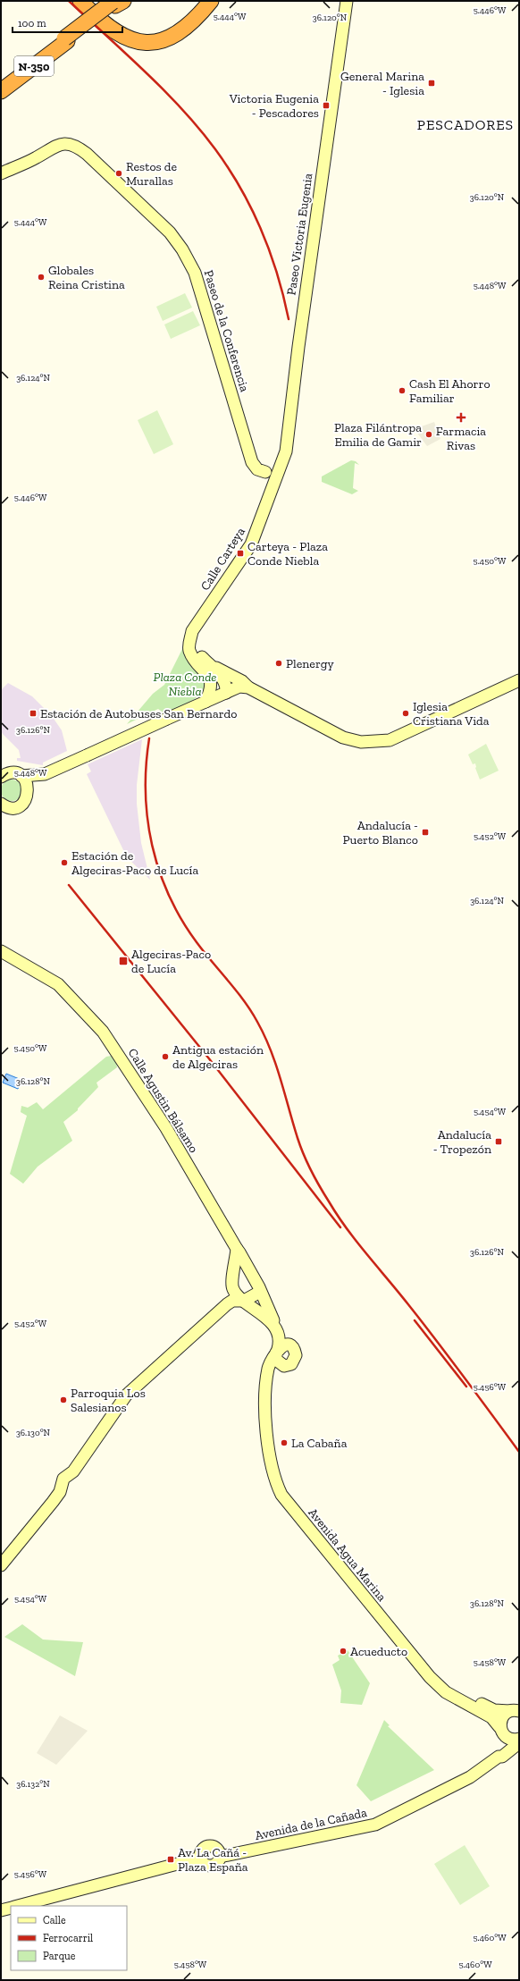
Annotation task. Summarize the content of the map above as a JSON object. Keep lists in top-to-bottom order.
{
  "streets": {
    "highway": ["N-350"],
    "street": [
      "Paseo Victoria Eugenia",
      "Paseo de la Conferencia",
      "Calle Carteya",
      "Calle Agustin Bálsamo",
      "Avenida Agua Marina",
      "Avenida de la Cañada"
    ]
  },
  "crossings": [
    ["Paseo Victoria Eugenia", "Paseo de la Conferencia"],
    ["Paseo Victoria Eugenia", "Calle Carteya"],
    ["Paseo de la Conferencia", "Calle Carteya"]
  ],
  "districts": ["PESCADORES"],
  "parks": ["Plaza Conde Niebla"],
  "places": {
    "transit": [
      "General Marina - Iglesia",
      "Victoria Eugenia - Pescadores",
      "Carteya - Plaza Conde Niebla",
      "Estación de Autobuses San Bernardo",
      "Andalucía - Puerto Blanco",
      "Algeciras-Paco de Lucía",
      "Andalucía - Tropezón",
      "Av. La Cañá - Plaza España"
    ],
    "other": [
      "Restos de Murallas",
      "Globales Reina Cristina",
      "Cash El Ahorro Familiar",
      "Plaza Filántropa Emilia de Gamir",
      "Plenergy",
      "Iglesia Cristiana Vida",
      "Estación de Algeciras-Paco de Lucía",
      "Antigua estación de Algeciras",
      "Parroquia Los Salesianos",
      "La Cabaña",
      "Acueducto"
    ],
    "health": ["Farmacia Rivas"]
  },
  "legend": ["Calle", "Ferrocarril", "Parque"],
  "scale_bar": "100 m",
  "coordinates": [
    "5.446°W",
    "5.444°W",
    "36.120°N",
    "5.448°W",
    "36.124°N",
    "5.450°W",
    "36.126°N",
    "5.452°W",
    "36.128°N",
    "5.454°W",
    "5.456°W",
    "36.130°N",
    "5.458°W",
    "36.132°N",
    "5.460°W"
  ]
}
